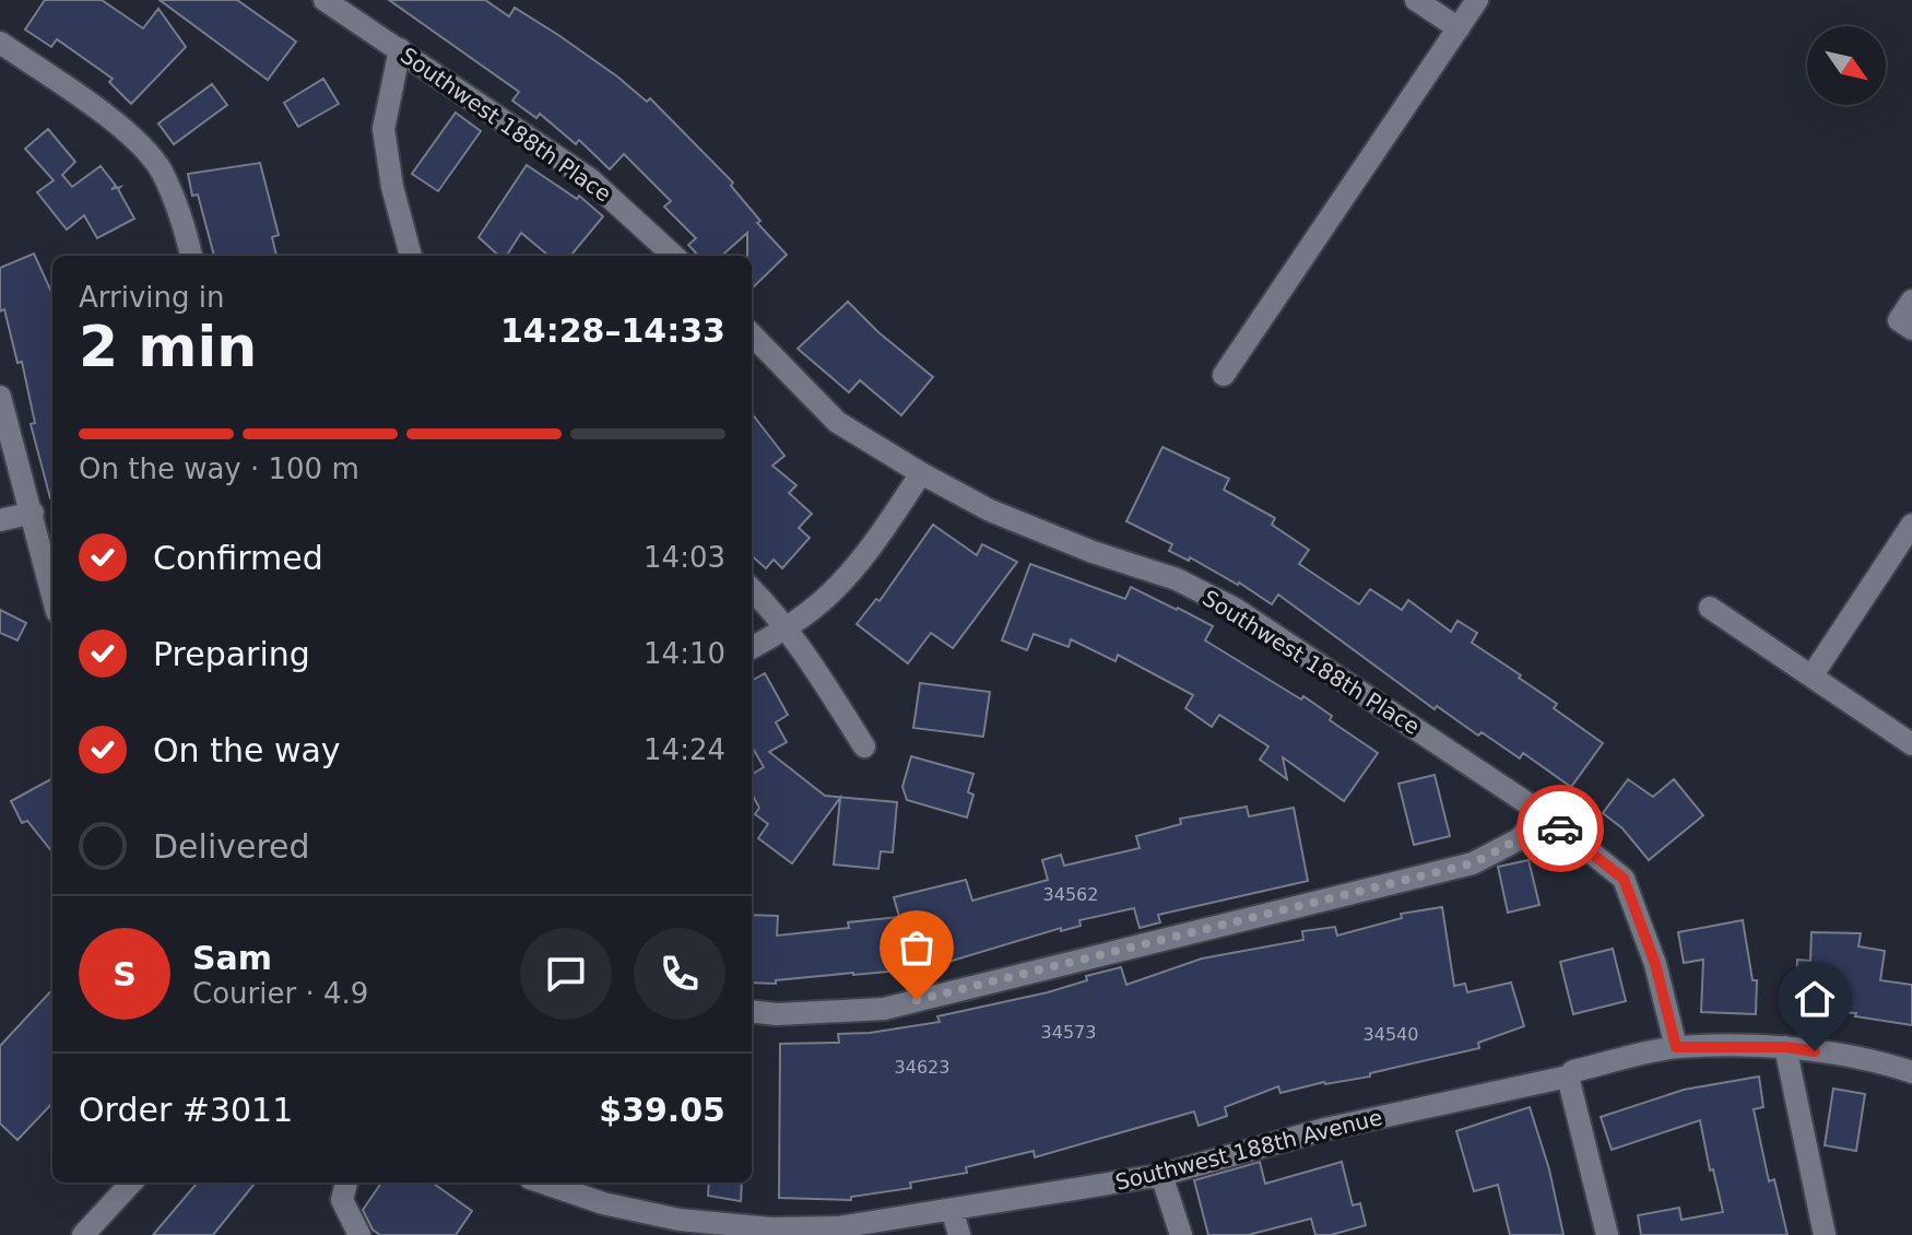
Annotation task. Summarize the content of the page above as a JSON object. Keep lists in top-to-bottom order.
{
  "streets": {
    "street": ["Southwest 188th Place", "Southwest 188th Avenue"]
  },
  "crossings": [
    ["Southwest 188th Place", "Southwest 188th Avenue"]
  ],
  "house_numbers": [
    "34562",
    "34573",
    "34540",
    "34623"
  ],
  "north": "bottom right",
  "page": {
    "heading": ["2 min", "Arriving in", "14:28–14:33"],
    "panel": [
      "Sam",
      "Courier · 4.9",
      "Order #3011",
      "$39.05"
    ],
    "bar": "On the way · 100 m",
    "list": [
      ["Confirmed", "14:03"],
      ["Preparing", "14:10"],
      ["On the way", "14:24"],
      "Delivered"
    ],
    "round": "S"
  }
}
